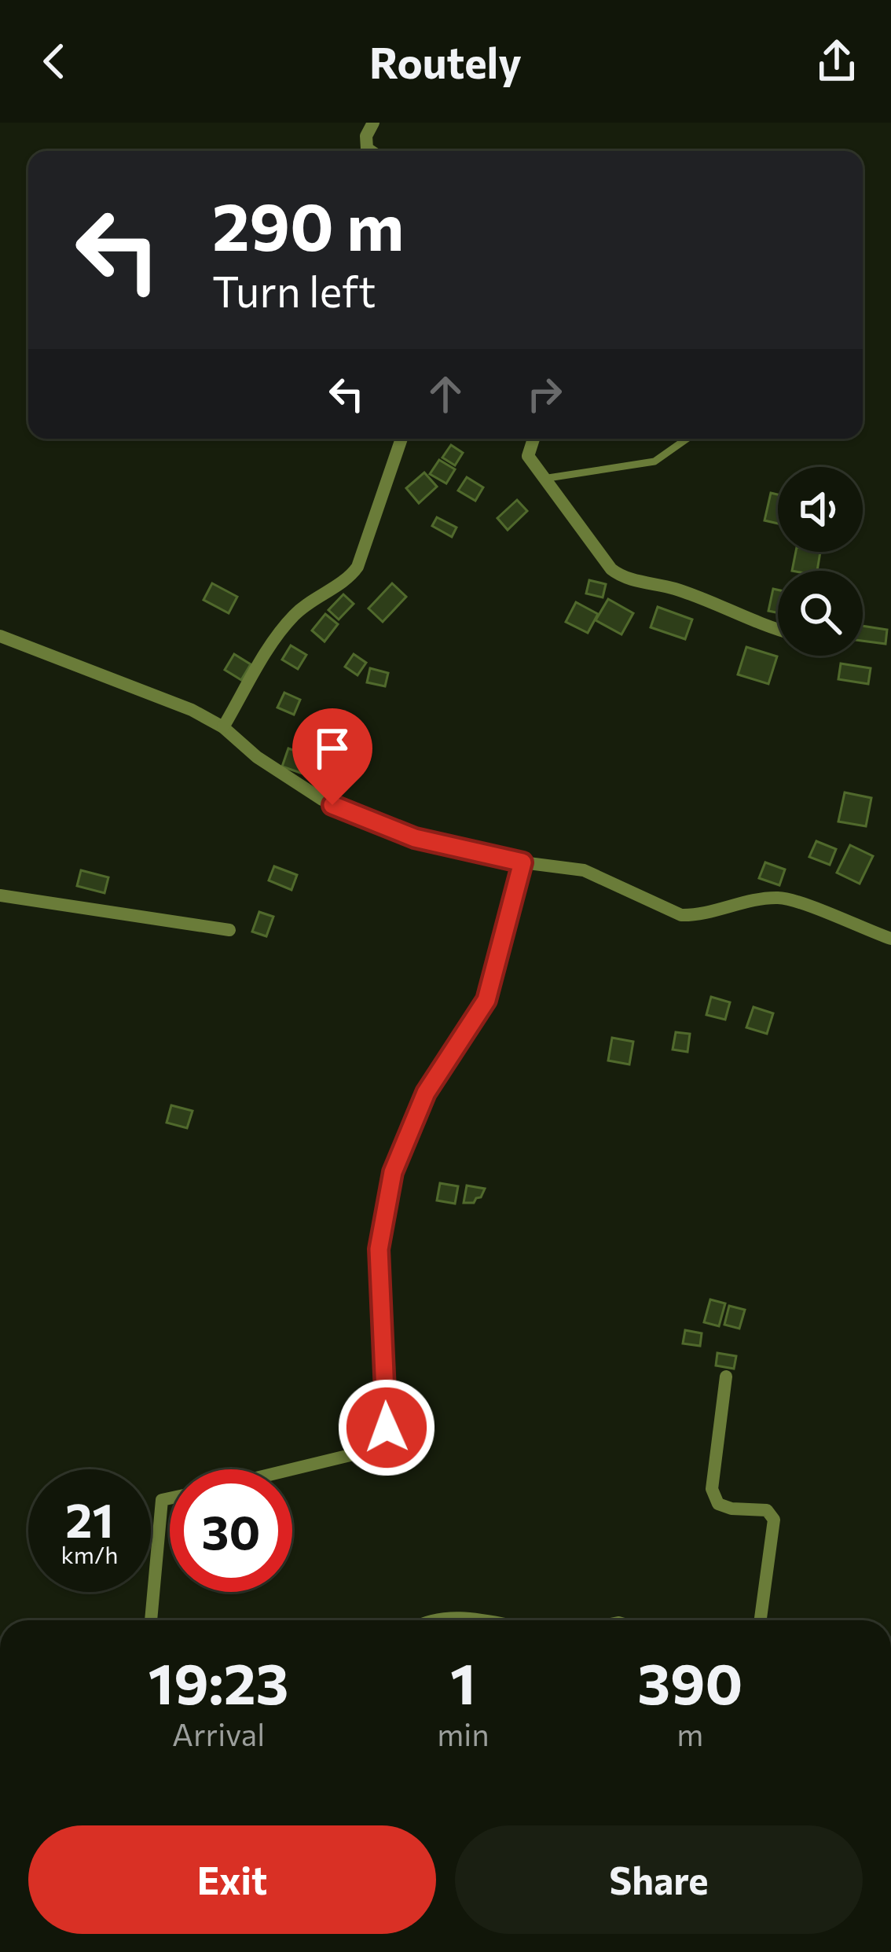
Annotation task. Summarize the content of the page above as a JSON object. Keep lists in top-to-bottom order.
{
  "page": {
    "header": "Routely",
    "turn": ["290 m", "Turn left"],
    "speed": "21 km/h",
    "limit": "30",
    "eta": [
      "19:23",
      "Arrival",
      "1",
      "min",
      "390",
      "m"
    ],
    "buttons": ["Exit", "Share"]
  }
}
